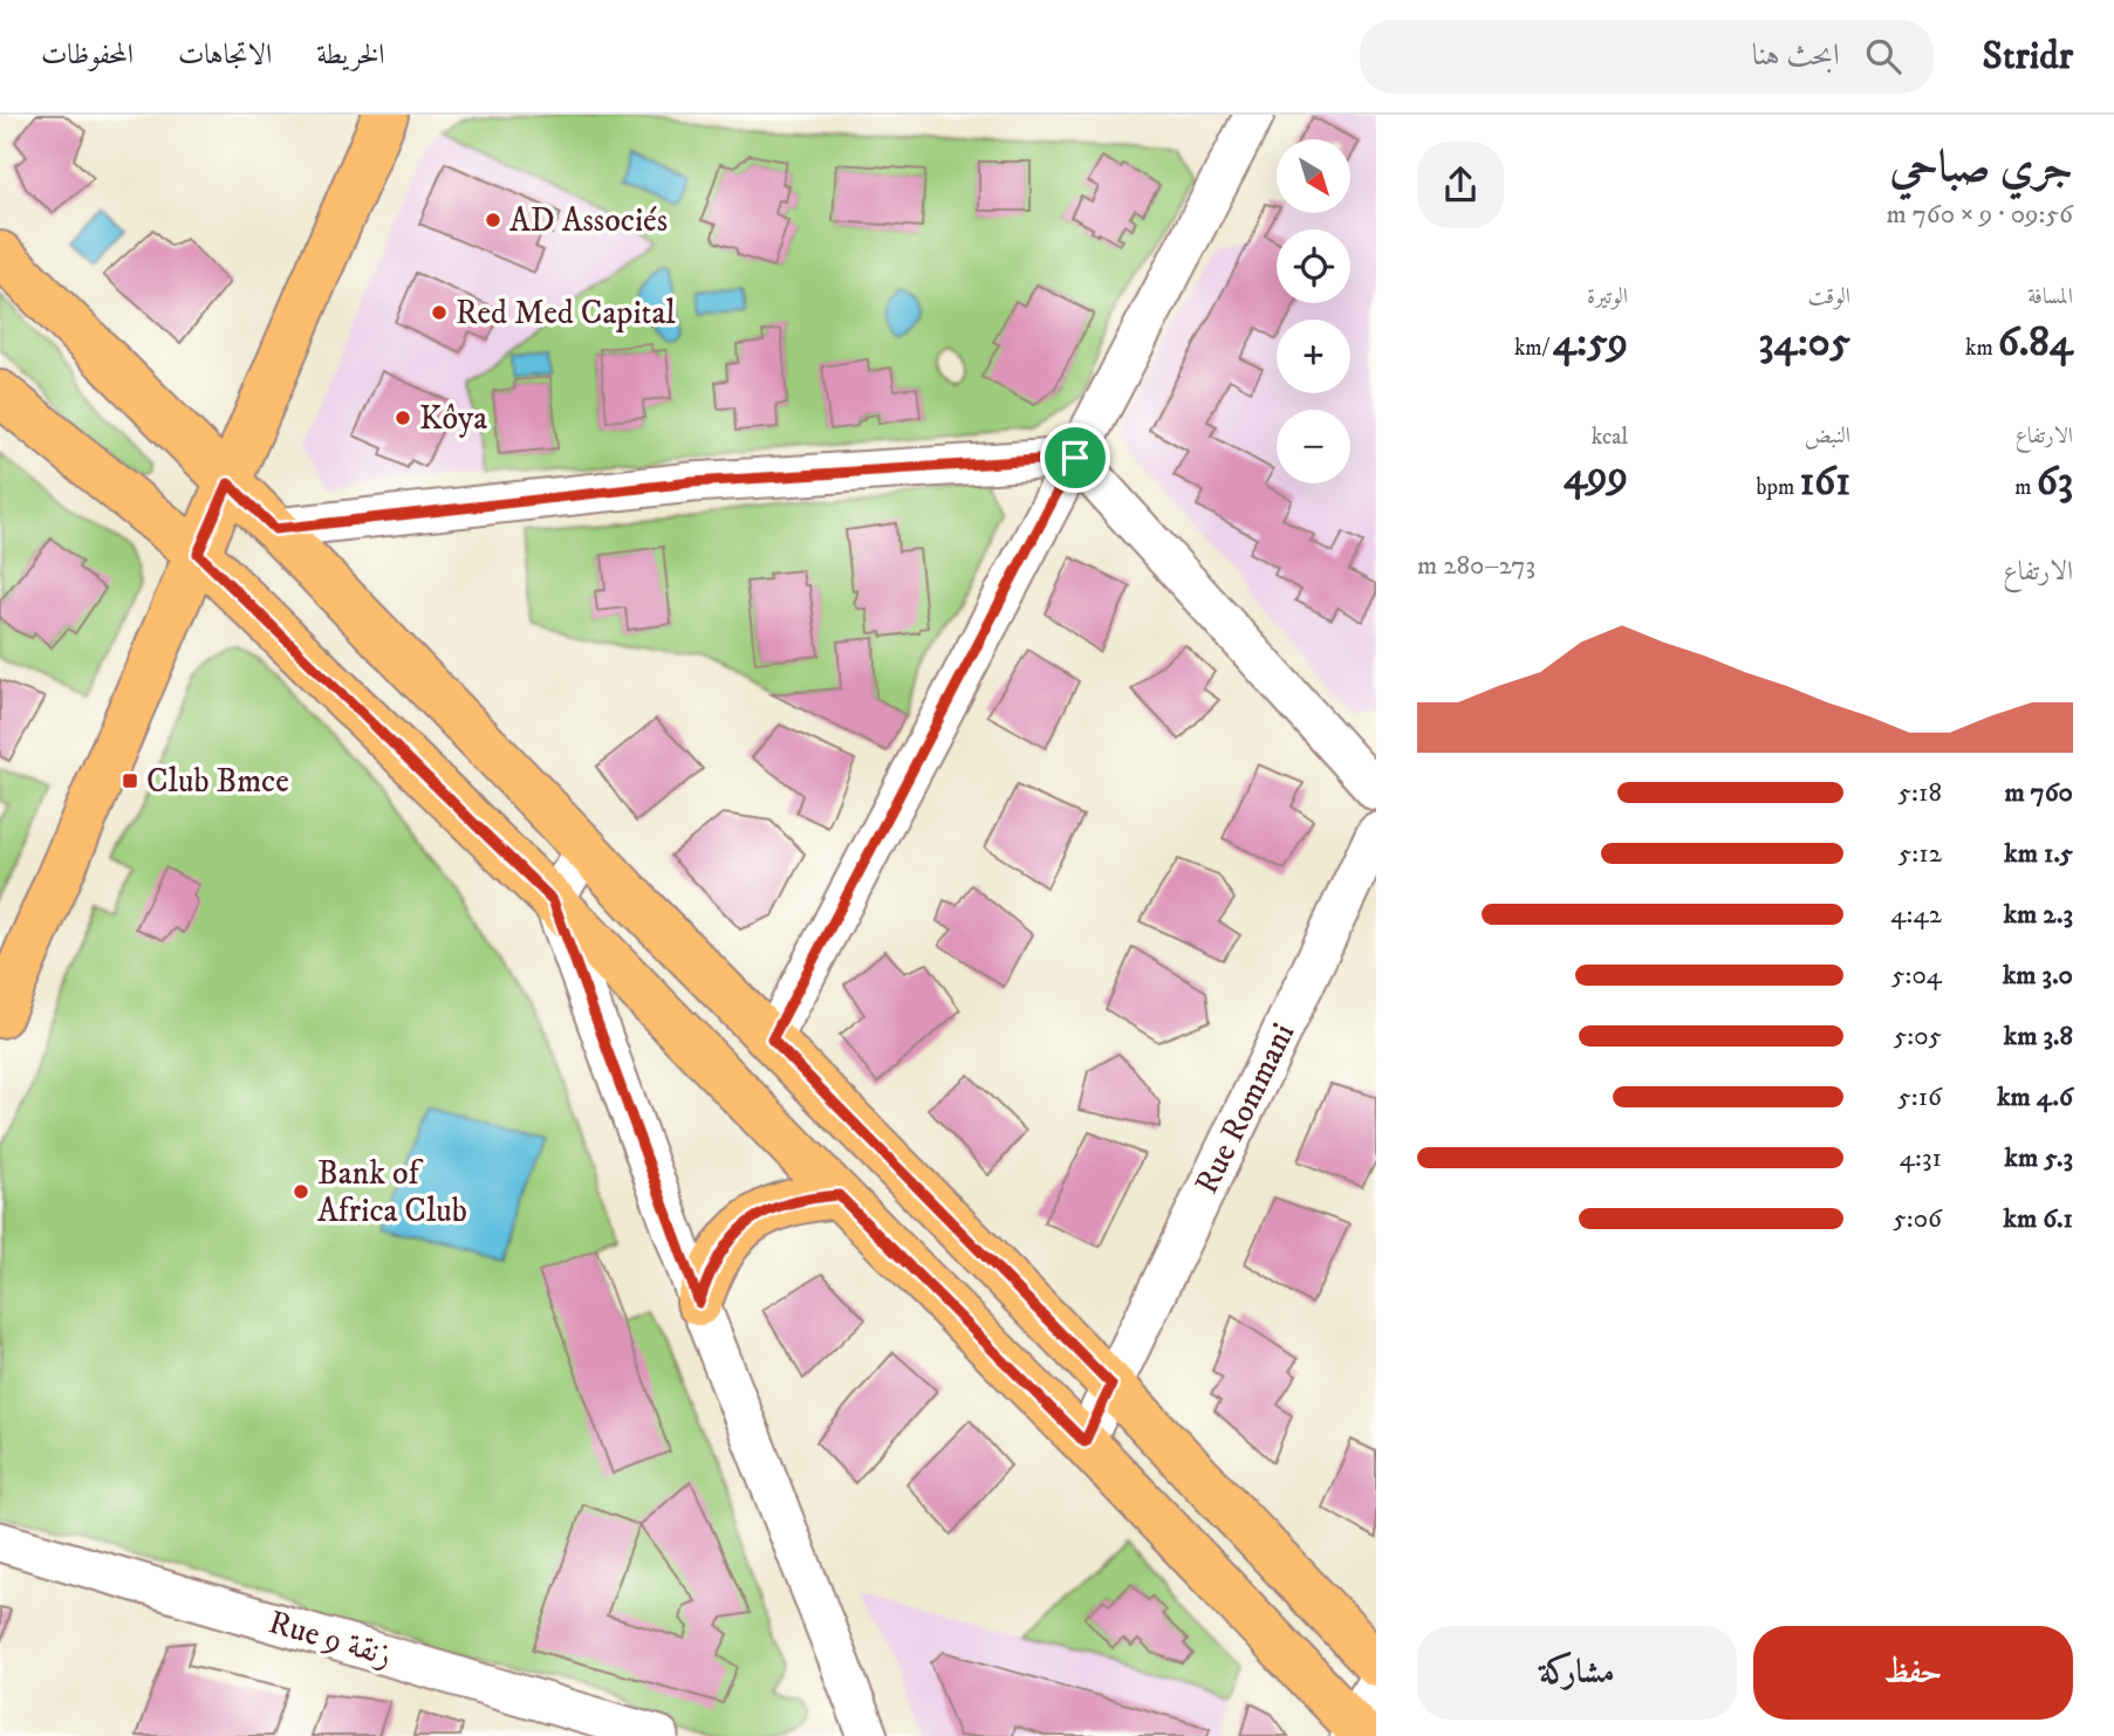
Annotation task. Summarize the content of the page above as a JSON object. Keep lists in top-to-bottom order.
{
  "streets": {
    "street": ["Rue Rommani", "Rue 9 زنقة"]
  },
  "places": {
    "other": [
      "AD Associés",
      "Red Med Capital",
      "Kôya",
      "Bank of Africa Club"
    ],
    "transit": ["Club Bmce"]
  },
  "north": "bottom right",
  "page": {
    "header": "Stridr",
    "search": "ابحث هنا",
    "nav": ["الخريطة", "الاتجاهات", "المحفوظات"],
    "heading": ["جري صباحي", "09:56 · 9 × 760 m"],
    "map_buttons": ["+", "−"],
    "stats": [
      ["المسافة", "6.84 km"],
      ["الوقت", "34:05"],
      ["الوتيرة", "4:59 /km"],
      ["الارتفاع", "63 m"],
      ["النبض", "161 bpm"],
      ["kcal", "499"]
    ],
    "chart": ["الارتفاع", "273–280 m"],
    "list": [
      {
        "name": "760 m",
        "note": "5:18"
      },
      {
        "name": "1.5 km",
        "note": "5:12"
      },
      {
        "name": "2.3 km",
        "note": "4:42"
      },
      {
        "name": "3.0 km",
        "note": "5:04"
      },
      {
        "name": "3.8 km",
        "note": "5:05"
      },
      {
        "name": "4.6 km",
        "note": "5:16"
      },
      {
        "name": "5.3 km",
        "note": "4:31"
      },
      {
        "name": "6.1 km",
        "note": "5:06"
      }
    ],
    "buttons": ["حفظ", "مشاركة"]
  }
}
